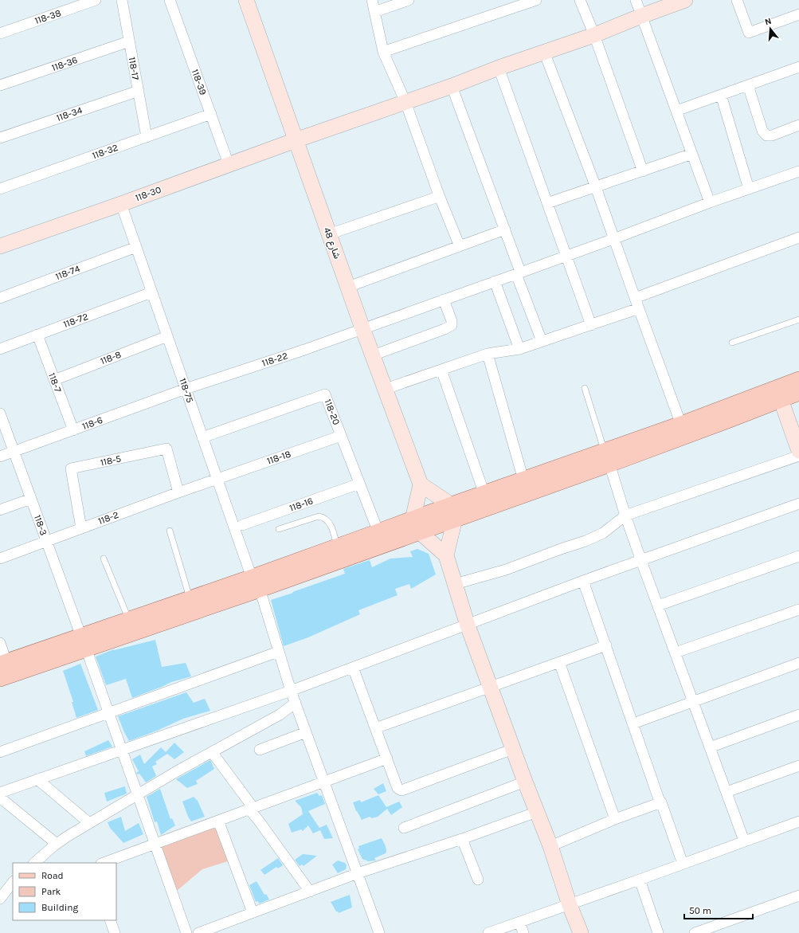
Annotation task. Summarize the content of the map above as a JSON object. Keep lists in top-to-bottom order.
{
  "streets": {
    "street": [
      "118-38",
      "118-36",
      "118-17",
      "118-39",
      "118-34",
      "118-32",
      "118-30",
      "شارع 48",
      "118-74",
      "118-72",
      "118-8",
      "118-22",
      "118-7",
      "118-75",
      "118-20",
      "118-6",
      "118-18",
      "118-5",
      "118-16",
      "118-2",
      "118-3"
    ]
  },
  "crossings": [
    ["118-36", "118-17"],
    ["118-17", "118-34"],
    ["118-17", "118-32"],
    ["118-39", "118-32"],
    ["118-39", "118-30"],
    ["118-30", "شارع 48"],
    ["118-30", "118-75"],
    ["شارع 48", "118-22"],
    ["118-74", "118-75"],
    ["118-72", "118-7"],
    ["118-72", "118-75"],
    ["118-8", "118-7"],
    ["118-8", "118-75"],
    ["118-22", "118-75"],
    ["118-22", "118-6"],
    ["118-7", "118-6"],
    ["118-75", "118-20"],
    ["118-75", "118-6"],
    ["118-75", "118-18"],
    ["118-75", "118-2"],
    ["118-20", "118-18"],
    ["118-20", "118-16"],
    ["118-6", "118-3"],
    ["118-18", "118-2"],
    ["118-5", "118-2"],
    ["118-2", "118-3"]
  ],
  "legend": ["Road", "Park", "Building"],
  "scale_bar": "50 m",
  "north": "top"
}
